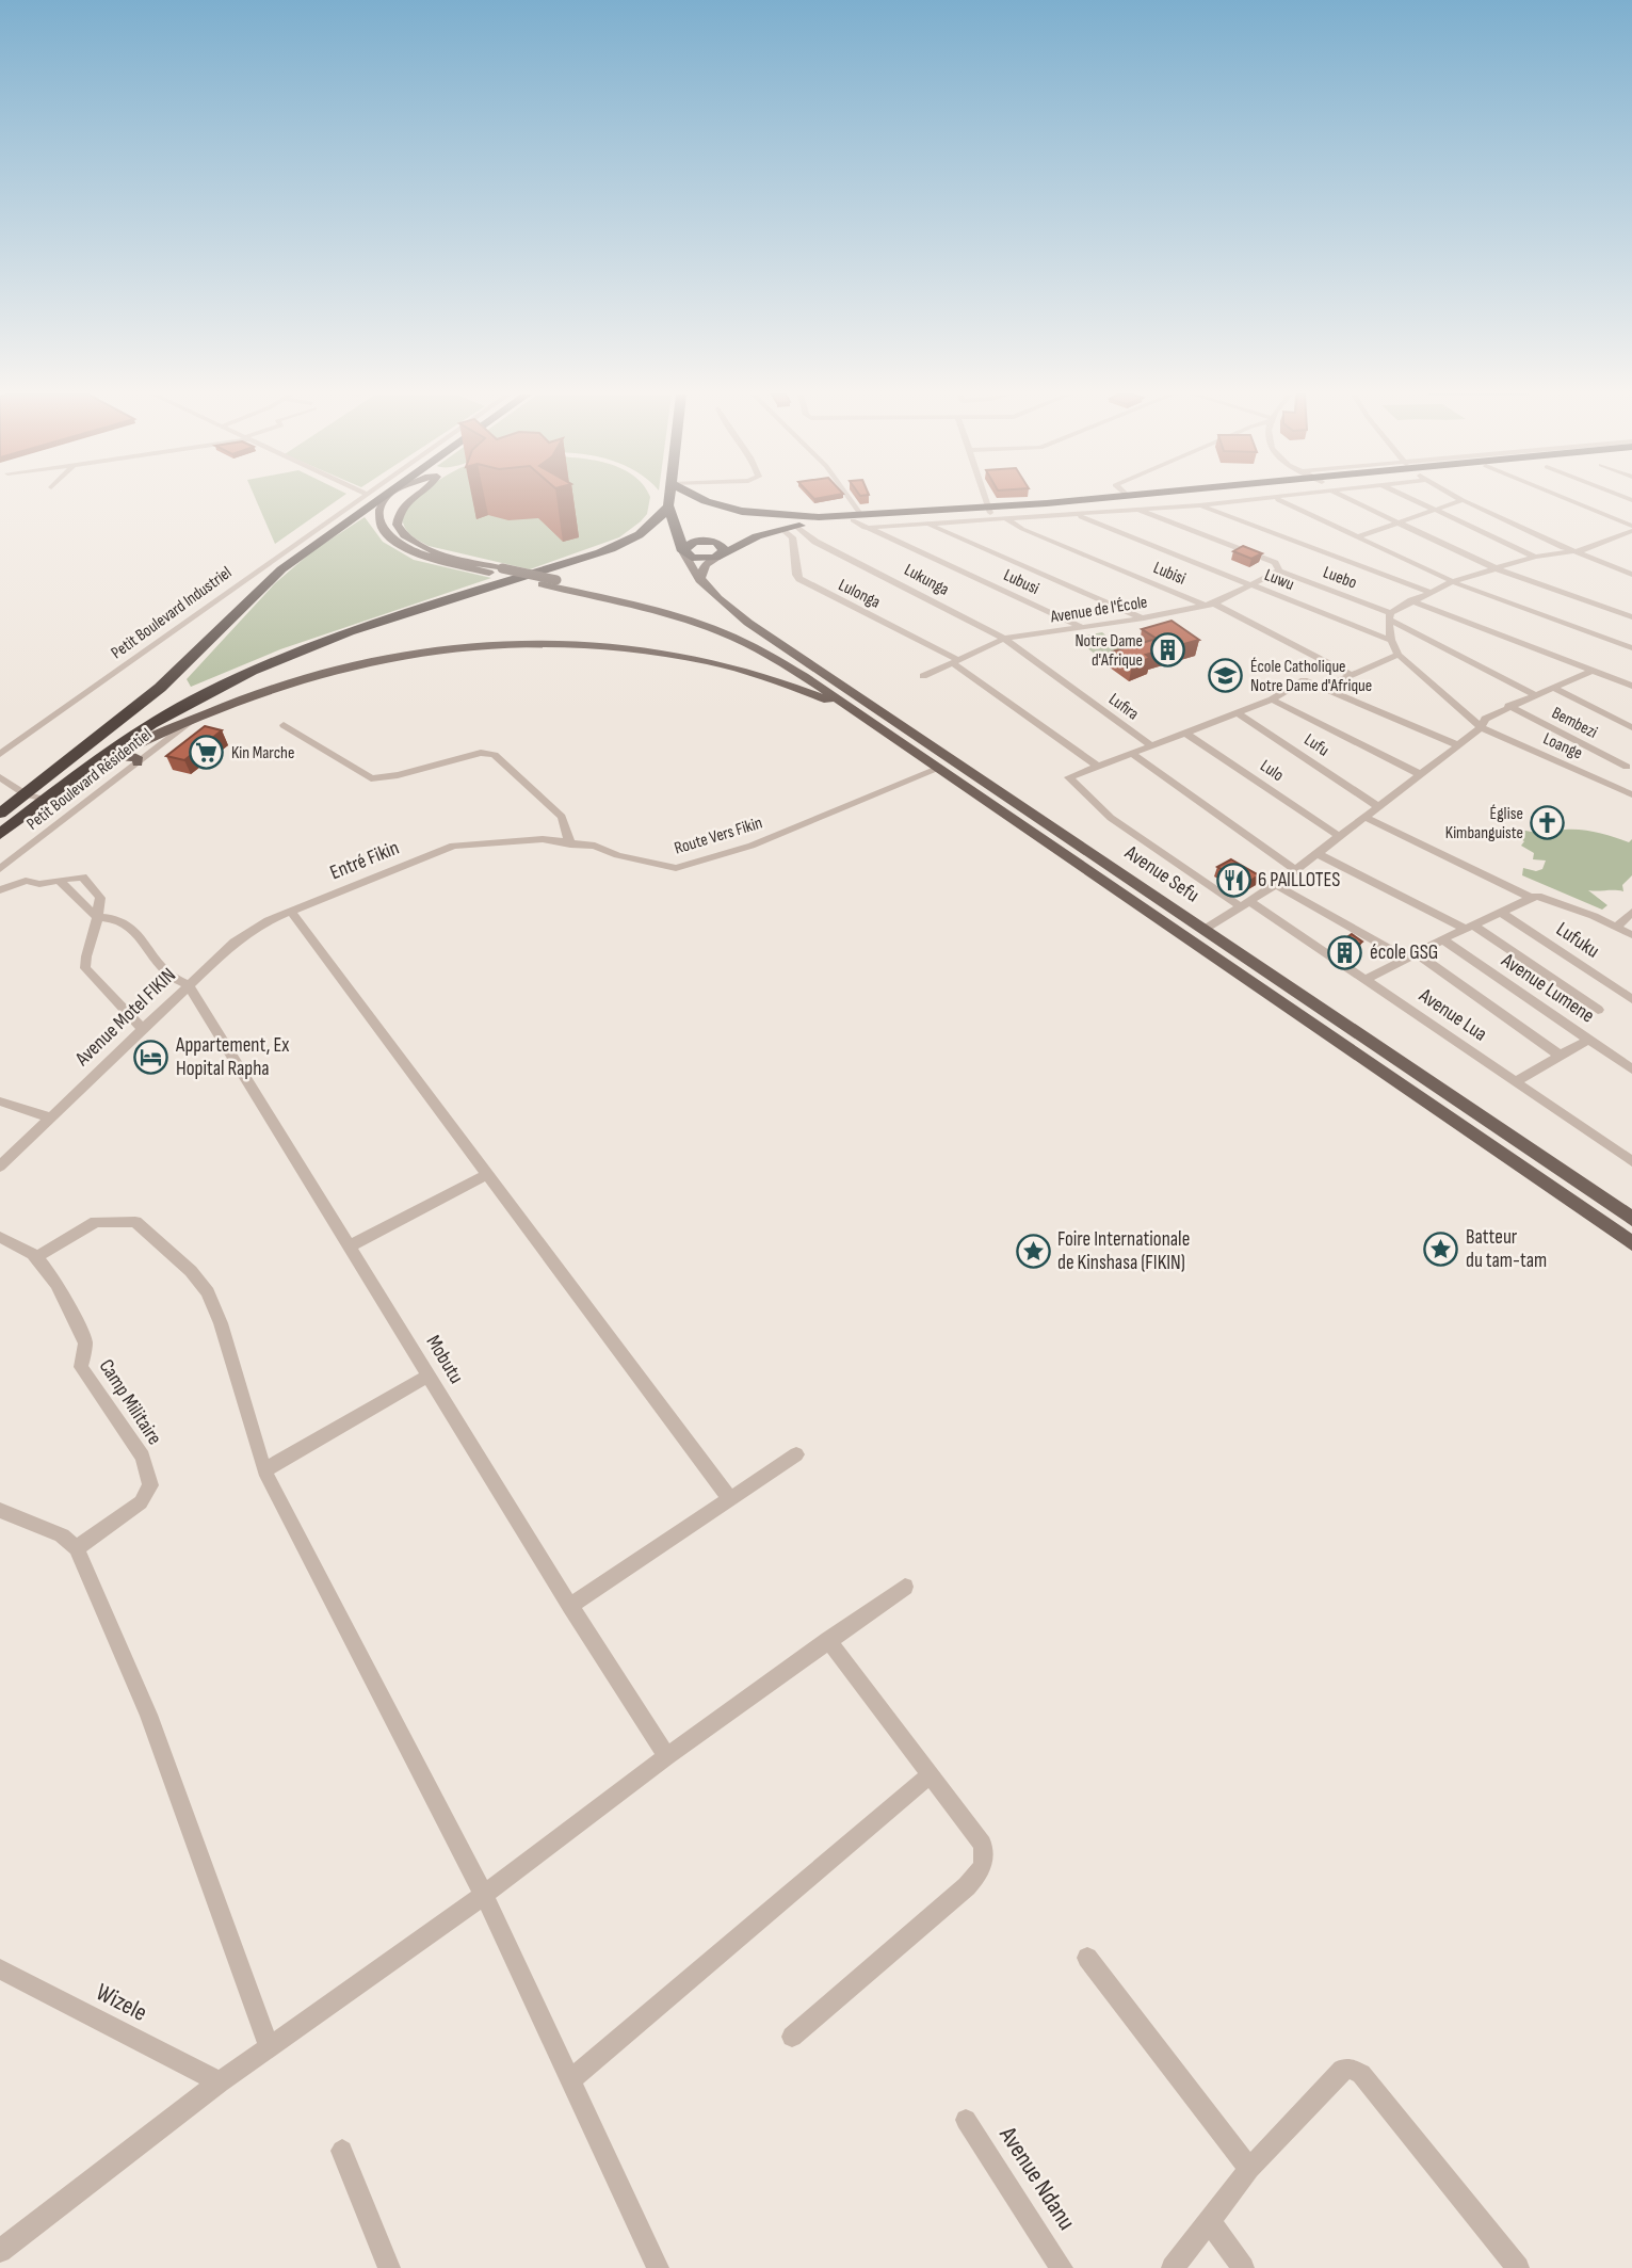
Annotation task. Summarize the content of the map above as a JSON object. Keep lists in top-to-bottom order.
{
  "streets": {
    "main road": ["Avenue Sefu"],
    "street": [
      "Lubisi",
      "Luebo",
      "Lukunga",
      "Luwu",
      "Lubusi",
      "Lulonga",
      "Avenue de l'École",
      "Petit Boulevard Industriel",
      "Lufira",
      "Bembezi",
      "Lufu",
      "Loange",
      "Lulo",
      "Petit Boulevard Résidentiel",
      "Route Vers Fikin",
      "Entré Fikin",
      "Lufuku",
      "Avenue Lumene",
      "Avenue Lua",
      "Avenue Motel FIKIN",
      "Mobutu",
      "Camp Militaire",
      "Wizele",
      "Avenue Ndanu"
    ]
  },
  "crossings": [
    ["Lubisi", "Avenue de l'École"],
    ["Luebo", "Avenue de l'École"],
    ["Lukunga", "Lulonga"],
    ["Lukunga", "Avenue de l'École"],
    ["Lukunga", "Lufira"],
    ["Luwu", "Avenue de l'École"],
    ["Luwu", "Loange"],
    ["Lubusi", "Avenue de l'École"],
    ["Lulonga", "Avenue de l'École"],
    ["Avenue de l'École", "Lufira"],
    ["Route Vers Fikin", "Entré Fikin"],
    ["Route Vers Fikin", "Avenue Sefu"],
    ["Entré Fikin", "Avenue Motel FIKIN"],
    ["Avenue Motel FIKIN", "Mobutu"]
  ],
  "places": {
    "building": ["Notre Dame d'Afrique", "école GSG"],
    "school or university": ["École Catholique Notre Dame d'Afrique"],
    "supermarket": ["Kin Marche"],
    "church": ["Église Kimbanguiste"],
    "restaurant": ["6 PAILLOTES"],
    "hotel": ["Appartement, Ex Hopital Rapha"],
    "place": ["Batteur du tam-tam", "Foire Internationale de Kinshasa (FIKIN)"]
  }
}
